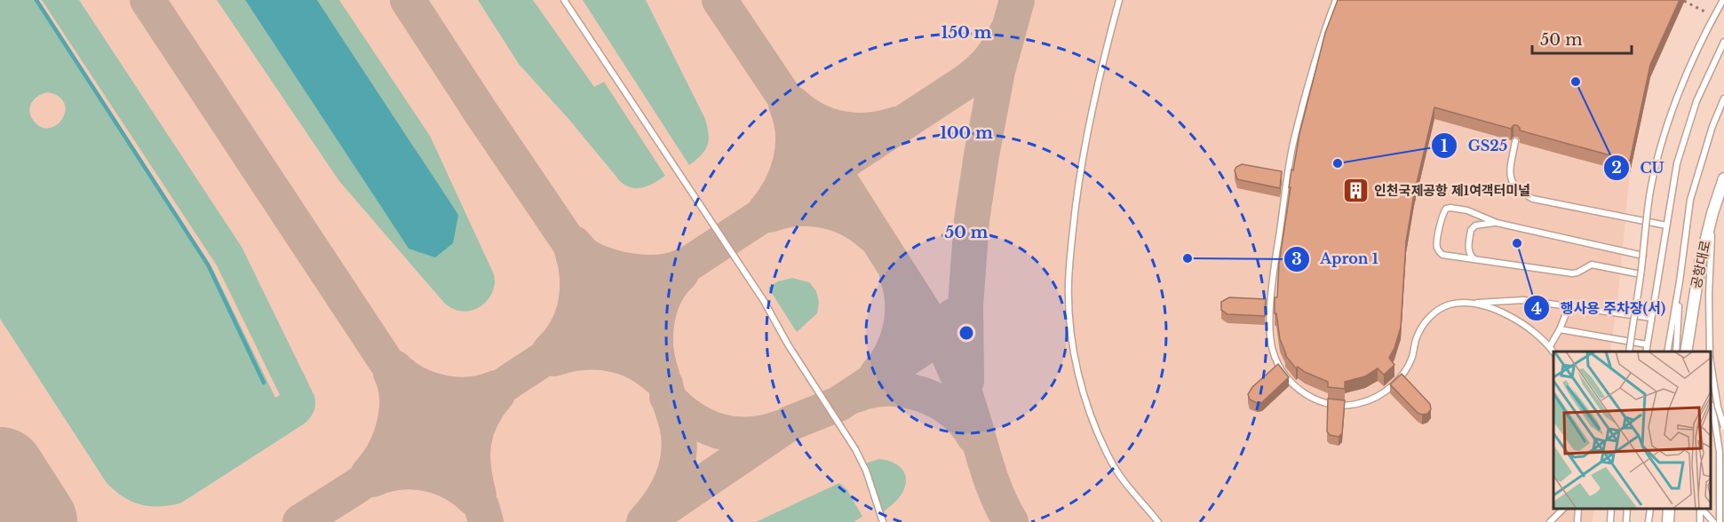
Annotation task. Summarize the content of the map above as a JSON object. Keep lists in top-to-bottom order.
{
  "streets": {
    "street": ["공항대로"]
  },
  "places": {
    "other": [
      "CU",
      "GS25",
      "행사용 주차장(서)",
      "Apron 1"
    ],
    "building": ["인천국제공항 제1여객터미널"]
  },
  "scale_bar": "50 m",
  "rings": ["150 m", "100 m", "50 m"]
}
